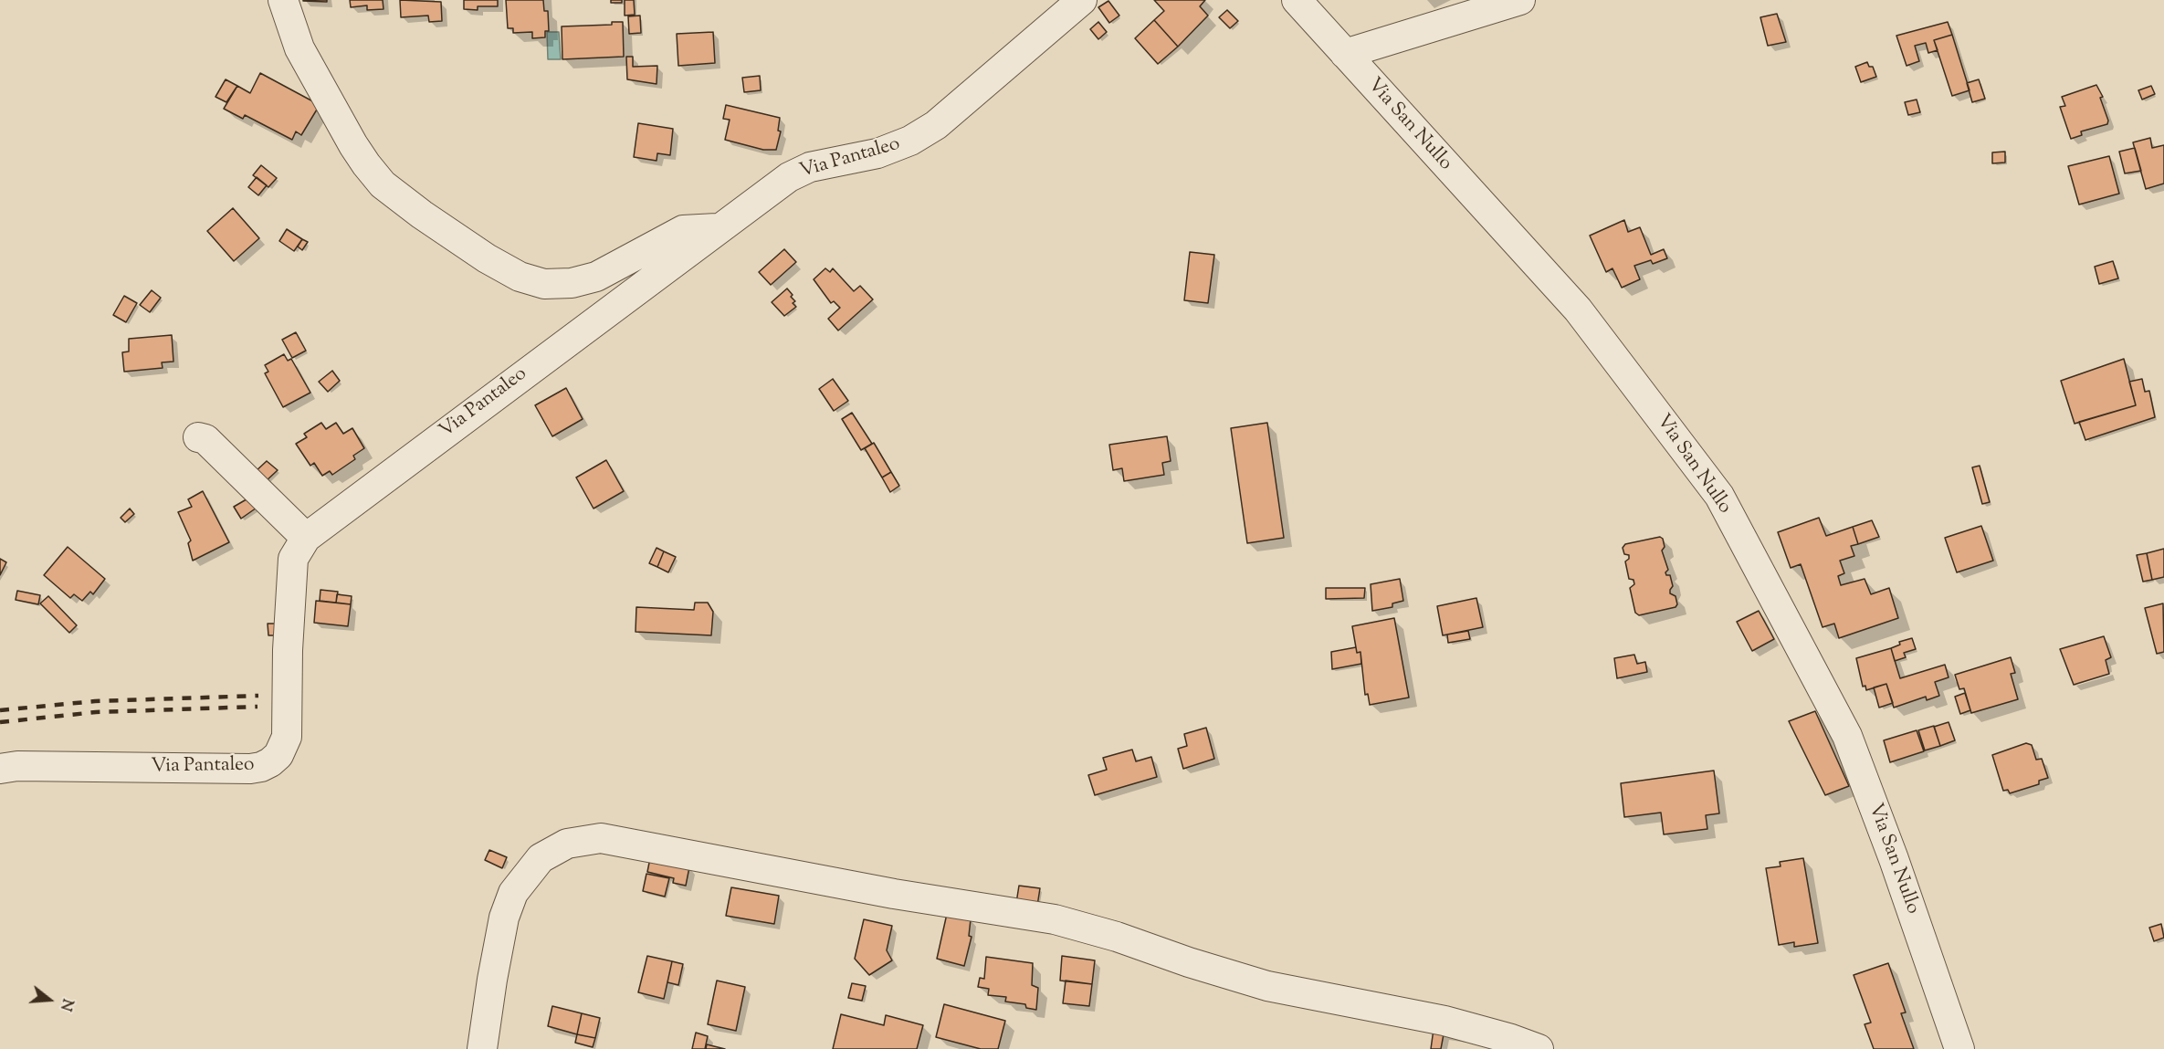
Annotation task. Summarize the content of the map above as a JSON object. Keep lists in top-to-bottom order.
{
  "streets": {
    "street": ["Via San Nullo", "Via Pantaleo"]
  },
  "north": "right"
}
